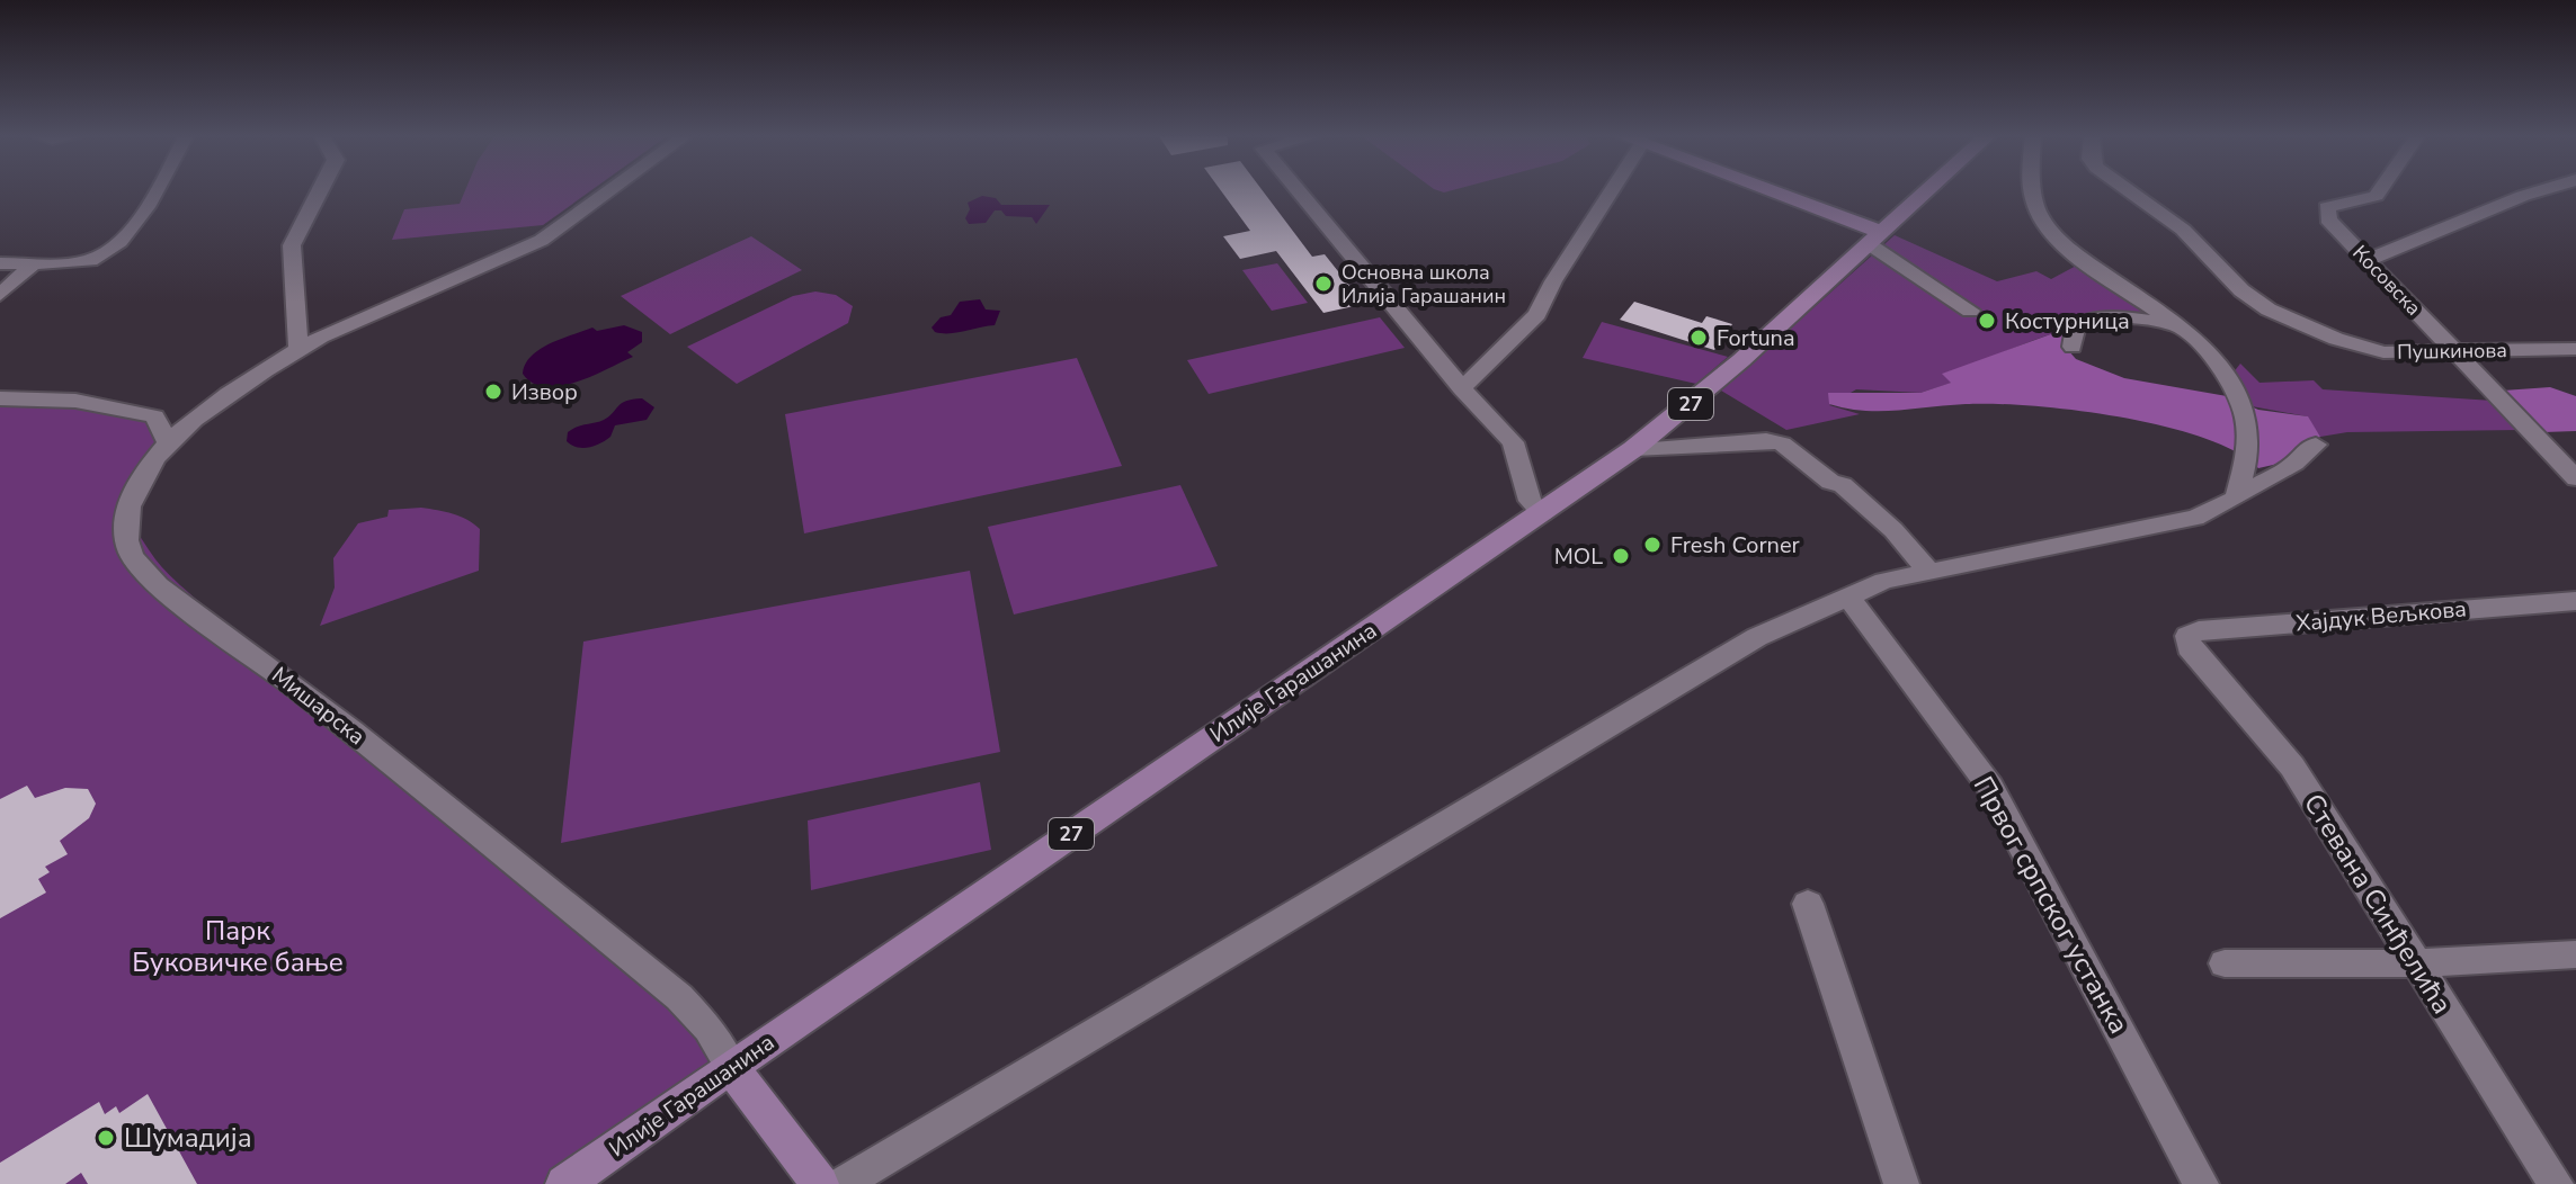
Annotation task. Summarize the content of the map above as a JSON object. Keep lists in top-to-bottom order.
{
  "streets": {
    "main road": ["27", "Илије Гарашанина"],
    "street": [
      "Косовска",
      "Пушкинова",
      "Хајдук Вељкова",
      "Мишарска",
      "Стевана Синђелића",
      "Првог српског устанка"
    ]
  },
  "crossings": [
    ["Косовска", "Пушкинова"],
    ["27", "Илије Гарашанина"],
    ["Хајдук Вељкова", "Стевана Синђелића"],
    ["Илије Гарашанина", "Мишарска"]
  ],
  "parks": ["Парк Буковичке бање"],
  "places": [
    "Основна школа Илија Гарашанин",
    "Костурница",
    "Fortuna",
    "Извор",
    "Fresh Corner",
    "MOL",
    "Шумадија"
  ]
}
